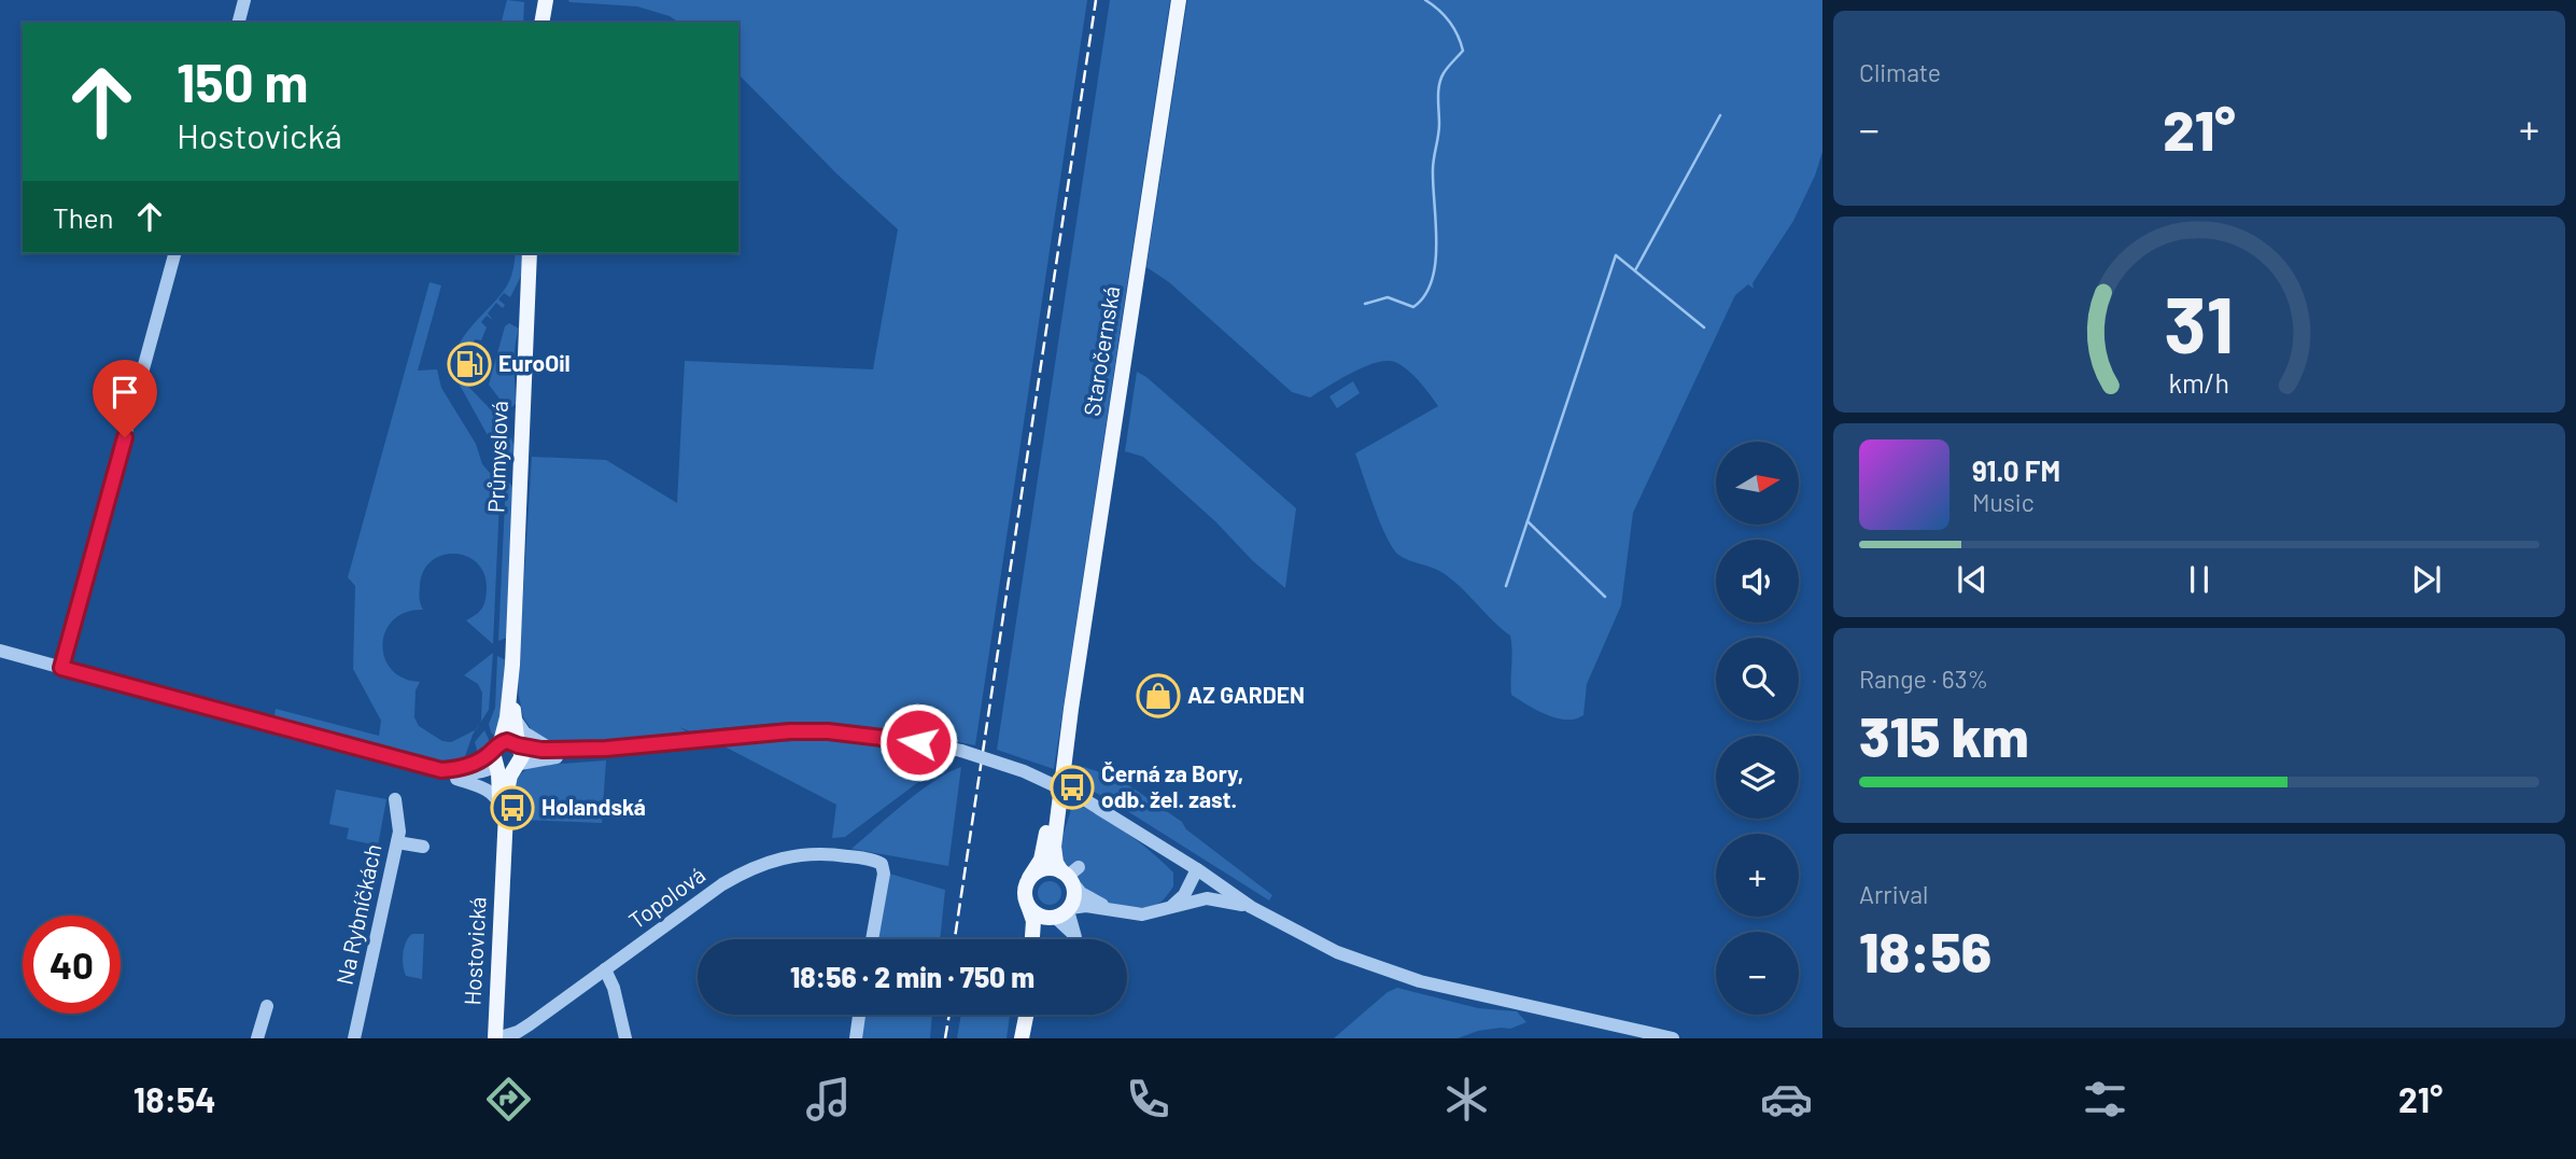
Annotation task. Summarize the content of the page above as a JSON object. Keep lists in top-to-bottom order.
{
  "streets": {
    "main road": ["Staročernská", "Průmyslová", "Hostovická"],
    "street": ["Topolová", "Na Rybníčkách"]
  },
  "crossings": [
    ["Průmyslová", "Hostovická"],
    ["Topolová", "Hostovická"]
  ],
  "places": {
    "fuel station": ["EuroOil"],
    "shop": ["AZ GARDEN"],
    "bus stop": ["Černá za Bory, odb. žel. zast.", "Holandská"]
  },
  "north": "right",
  "page": {
    "tile": [
      "Climate",
      ["Range · 63%", "315 km"],
      ["Arrival", "18:56"]
    ],
    "turn": ["150 m", "Hostovická"],
    "heat": ["−", "21°", "+"],
    "then": "Then",
    "song": ["91.0 FM", "Music"],
    "map_buttons": ["+", "−"],
    "limit": "40",
    "trip": "18:56 · 2 min · 750 m",
    "tabs": ["18:54", "21°"],
    "gauge": ["31", "km/h"]
  }
}
